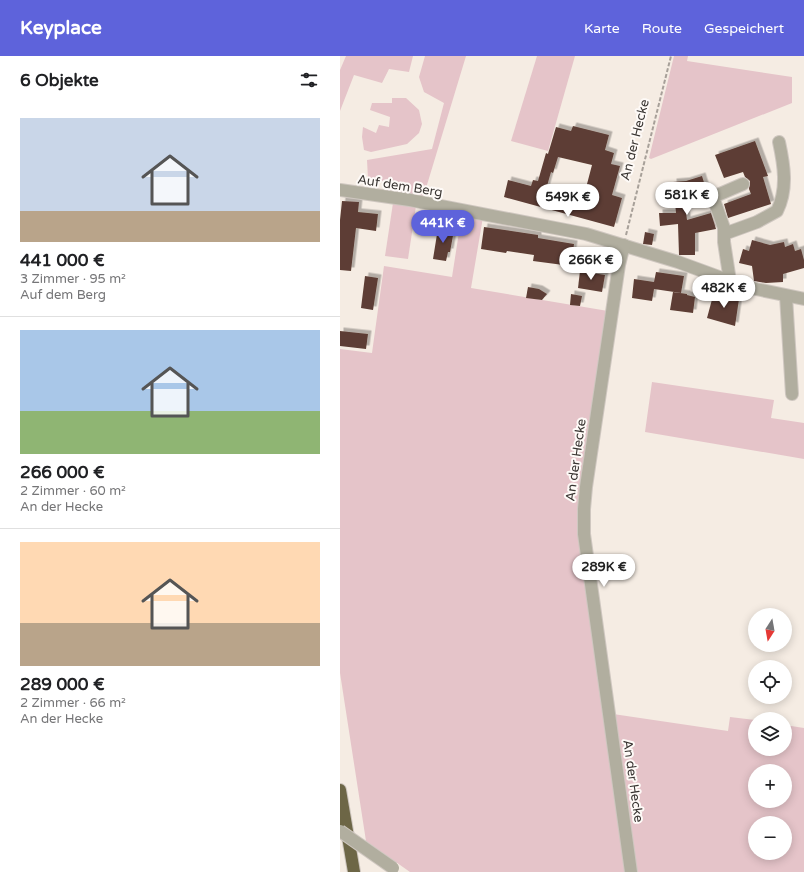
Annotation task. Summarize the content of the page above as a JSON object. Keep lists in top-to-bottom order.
{
  "streets": {
    "street": ["An der Hecke", "Auf dem Berg"]
  },
  "crossings": [
    ["An der Hecke", "Auf dem Berg"]
  ],
  "north": "bottom",
  "page": {
    "header": "Keyplace",
    "nav": ["Karte", "Route", "Gespeichert"],
    "heading": "6 Objekte",
    "list": [
      {
        "name": "441 000 €",
        "note": "3 Zimmer · 95 m² · Auf dem Berg"
      },
      {
        "name": "266 000 €",
        "note": "2 Zimmer · 60 m² · An der Hecke"
      },
      {
        "name": "289 000 €",
        "note": "2 Zimmer · 66 m² · An der Hecke"
      }
    ],
    "price": [
      "581K €",
      "549K €",
      "441K €",
      "266K €",
      "482K €",
      "289K €"
    ],
    "map_buttons": ["+", "−"]
  }
}
